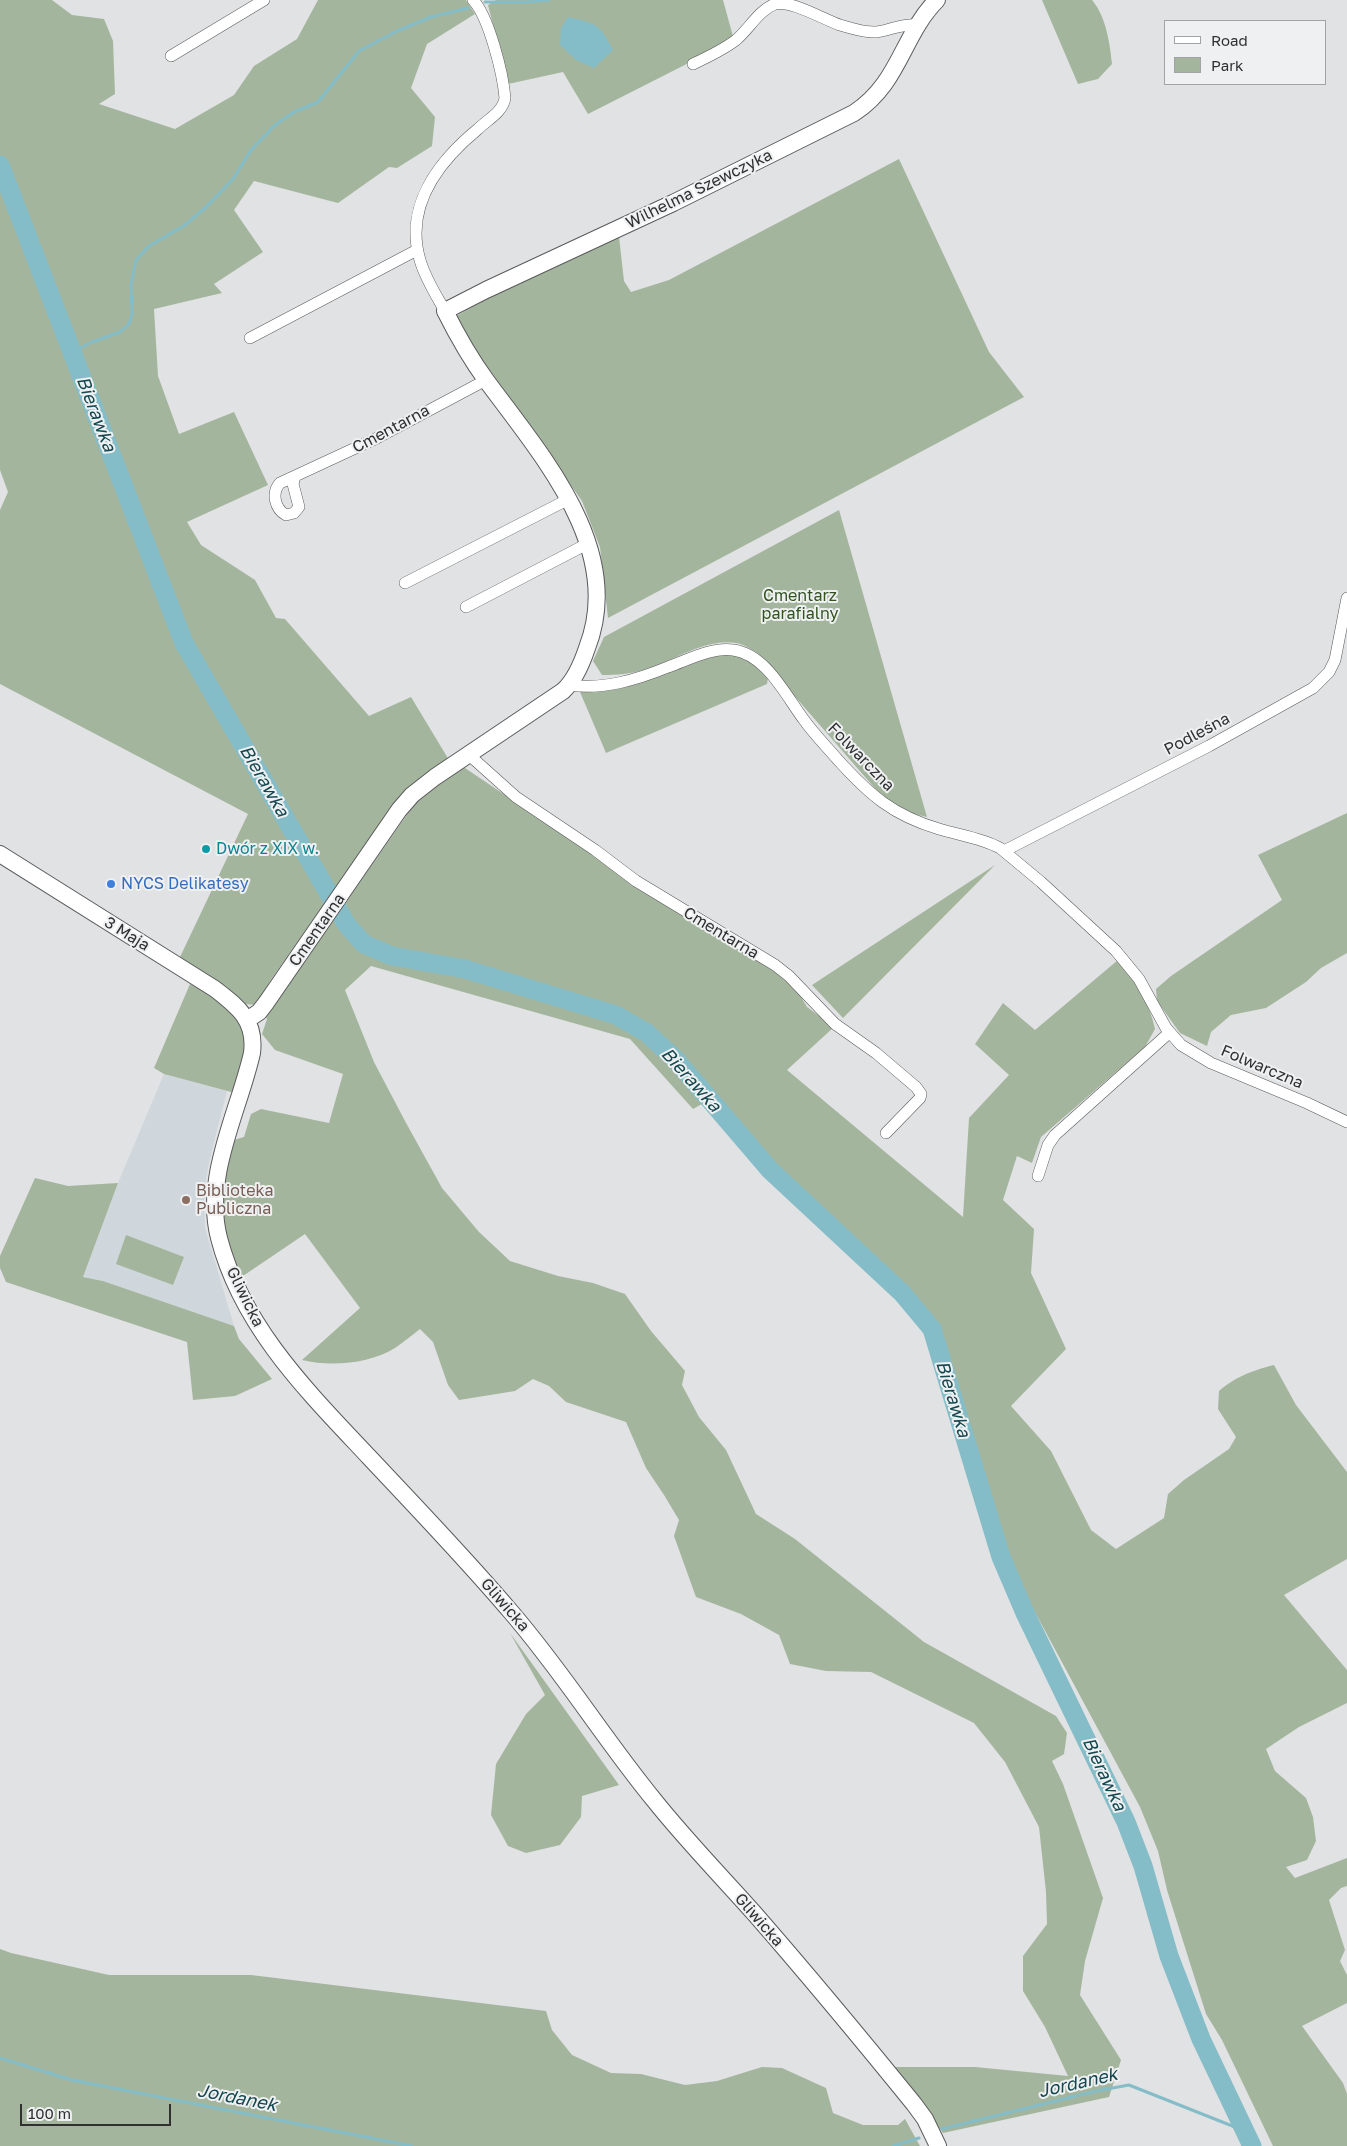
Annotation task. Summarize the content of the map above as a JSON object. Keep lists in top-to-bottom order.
{
  "streets": {
    "main road": [
      "Wilhelma Szewczyka",
      "Cmentarna",
      "3 Maja",
      "Gliwicka"
    ],
    "street": ["Podleśna", "Folwarczna"]
  },
  "crossings": [
    ["Wilhelma Szewczyka", "Cmentarna"],
    ["Cmentarna", "Folwarczna"],
    ["Cmentarna", "3 Maja"],
    ["Cmentarna", "Gliwicka"],
    ["Podleśna", "Folwarczna"],
    ["3 Maja", "Gliwicka"]
  ],
  "water": ["Bierawka", "Jordanek"],
  "parks": ["Cmentarz parafialny"],
  "places": ["Dwór z XIX w.", "NYCS Delikatesy", "Biblioteka Publiczna"],
  "legend": ["Road", "Park"],
  "scale_bar": "100 m"
}
